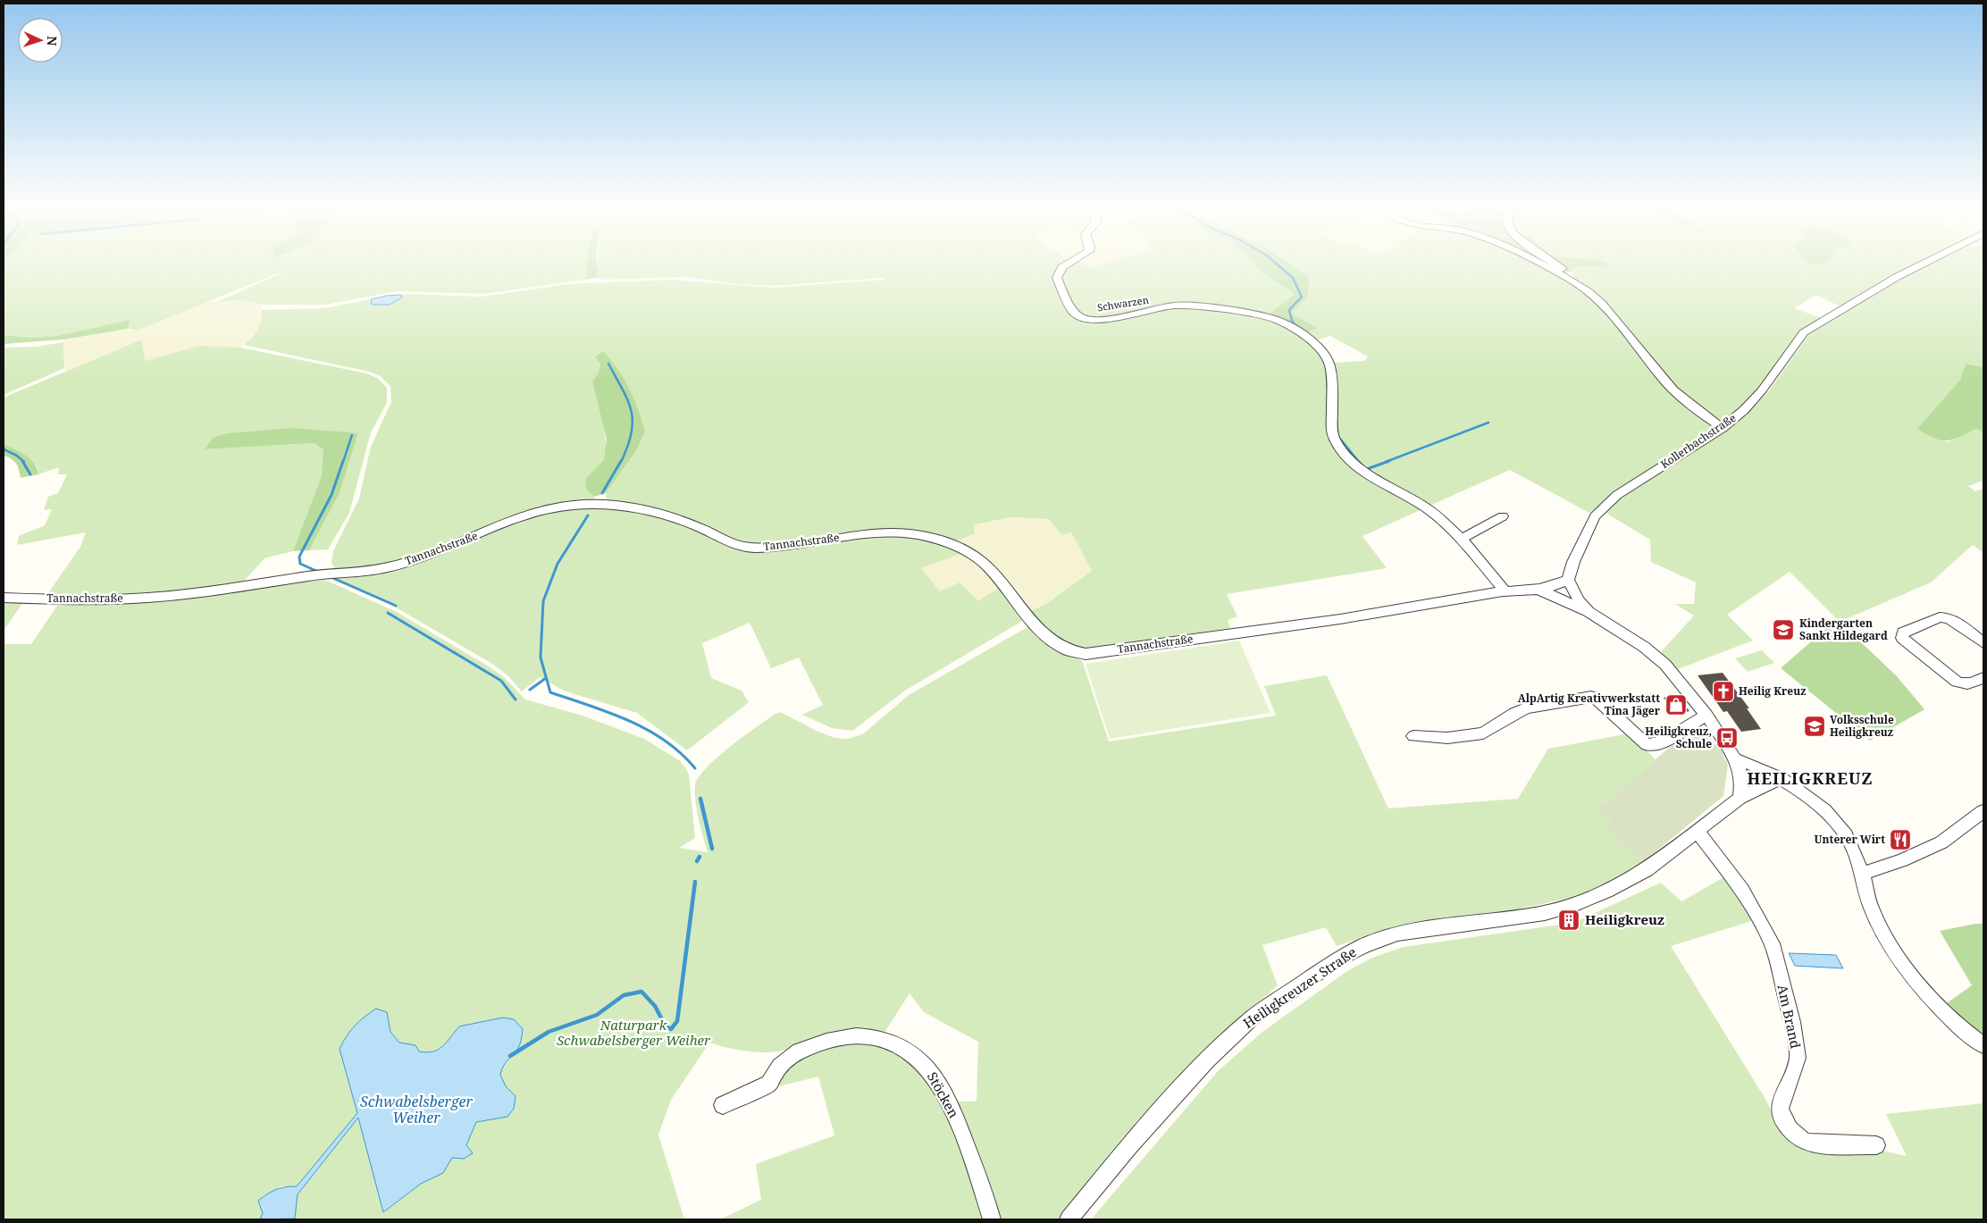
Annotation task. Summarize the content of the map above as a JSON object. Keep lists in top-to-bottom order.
{
  "streets": {
    "street": [
      "Schwarzen",
      "Kollerbachstraße",
      "Tannachstraße",
      "Heiligkreuzer Straße",
      "Am Brand",
      "Stöcken"
    ]
  },
  "crossings": [
    ["Kollerbachstraße", "Tannachstraße"],
    ["Heiligkreuzer Straße", "Am Brand"]
  ],
  "districts": ["HEILIGKREUZ"],
  "water": ["Schwabelsberger Weiher"],
  "parks": ["Naturpark Schwabelsberger Weiher"],
  "places": {
    "school or university": ["Kindergarten Sankt Hildegard", "Volksschule Heiligkreuz"],
    "church": ["Heilig Kreuz"],
    "shop": ["AlpArtig Kreativwerkstatt Tina Jäger"],
    "bus stop": ["Heiligkreuz, Schule"],
    "restaurant": ["Unterer Wirt"],
    "building": ["Heiligkreuz"]
  },
  "north": "right"
}
